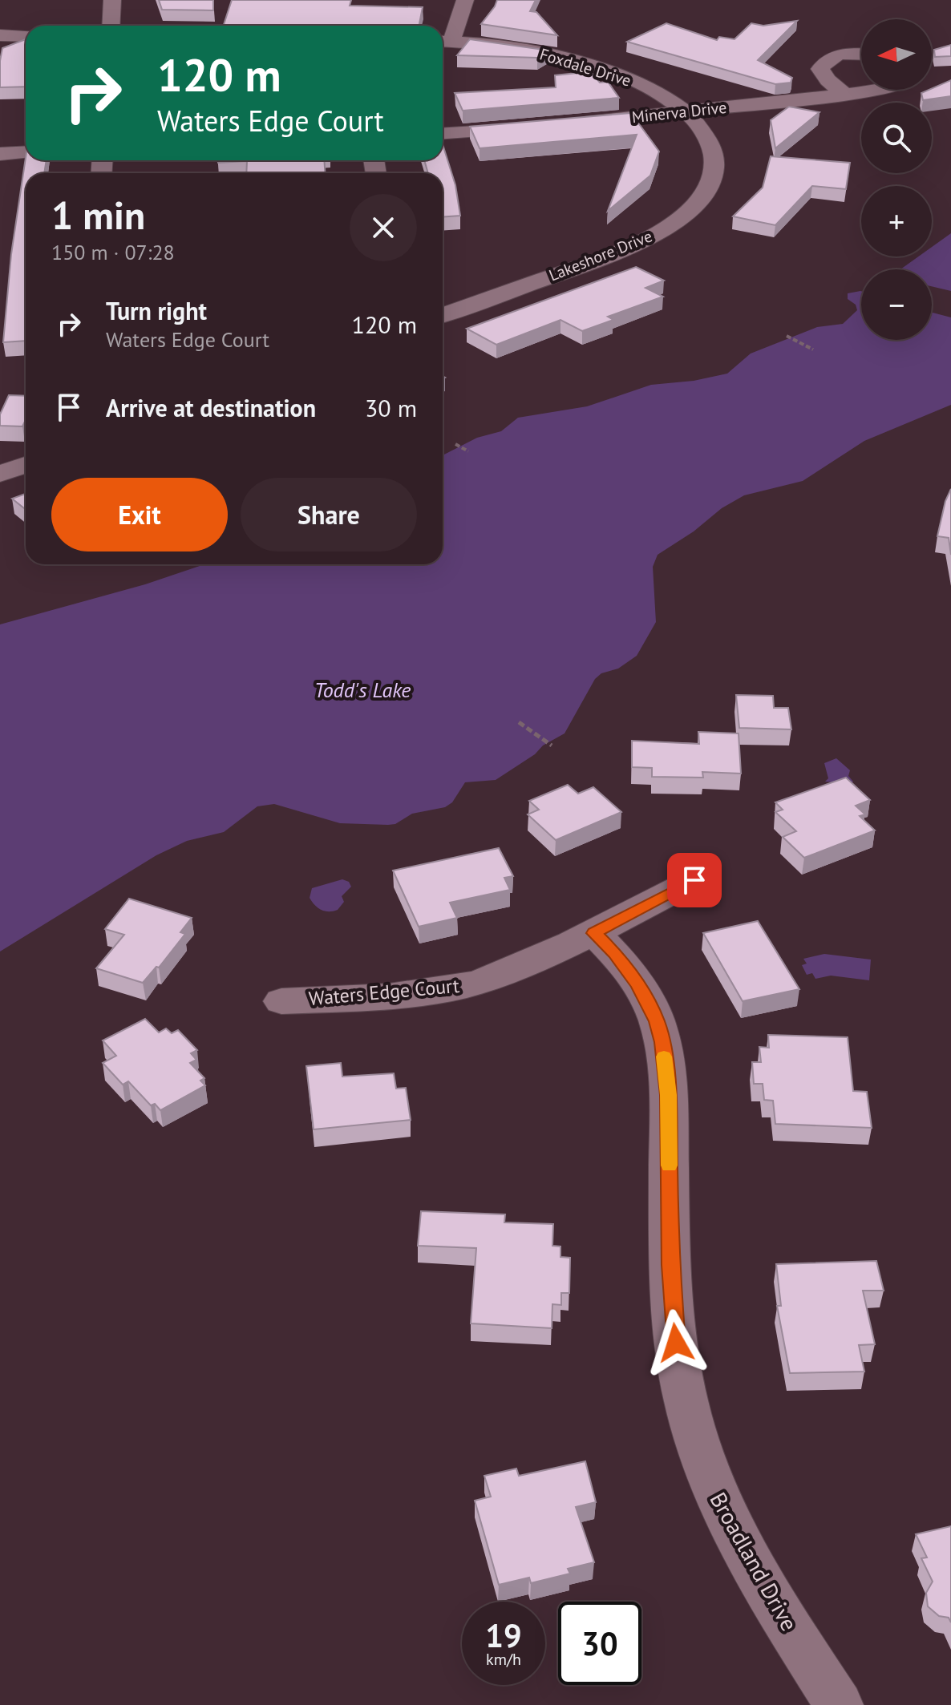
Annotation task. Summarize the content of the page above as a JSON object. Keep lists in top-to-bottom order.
{
  "streets": {
    "street": [
      "Foxdale Drive",
      "Minerva Drive",
      "Lakeshore Drive",
      "Waters Edge Court",
      "Broadland Drive"
    ]
  },
  "crossings": [
    ["Foxdale Drive", "Minerva Drive"],
    ["Foxdale Drive", "Lakeshore Drive"],
    ["Minerva Drive", "Lakeshore Drive"],
    ["Waters Edge Court", "Broadland Drive"]
  ],
  "water": ["Todd's Lake"],
  "north": "left",
  "page": {
    "map_buttons": ["+", "−"],
    "turn": ["120 m", "Waters Edge Court"],
    "heading": ["1 min", "150 m · 07:28"],
    "list": [
      {
        "name": "Turn right",
        "note": "Waters Edge Court",
        "value": "120 m"
      },
      {
        "name": "Arrive at destination",
        "value": "30 m"
      }
    ],
    "buttons": ["Exit", "Share"],
    "speed": "19 km/h",
    "limit": "30"
  }
}
